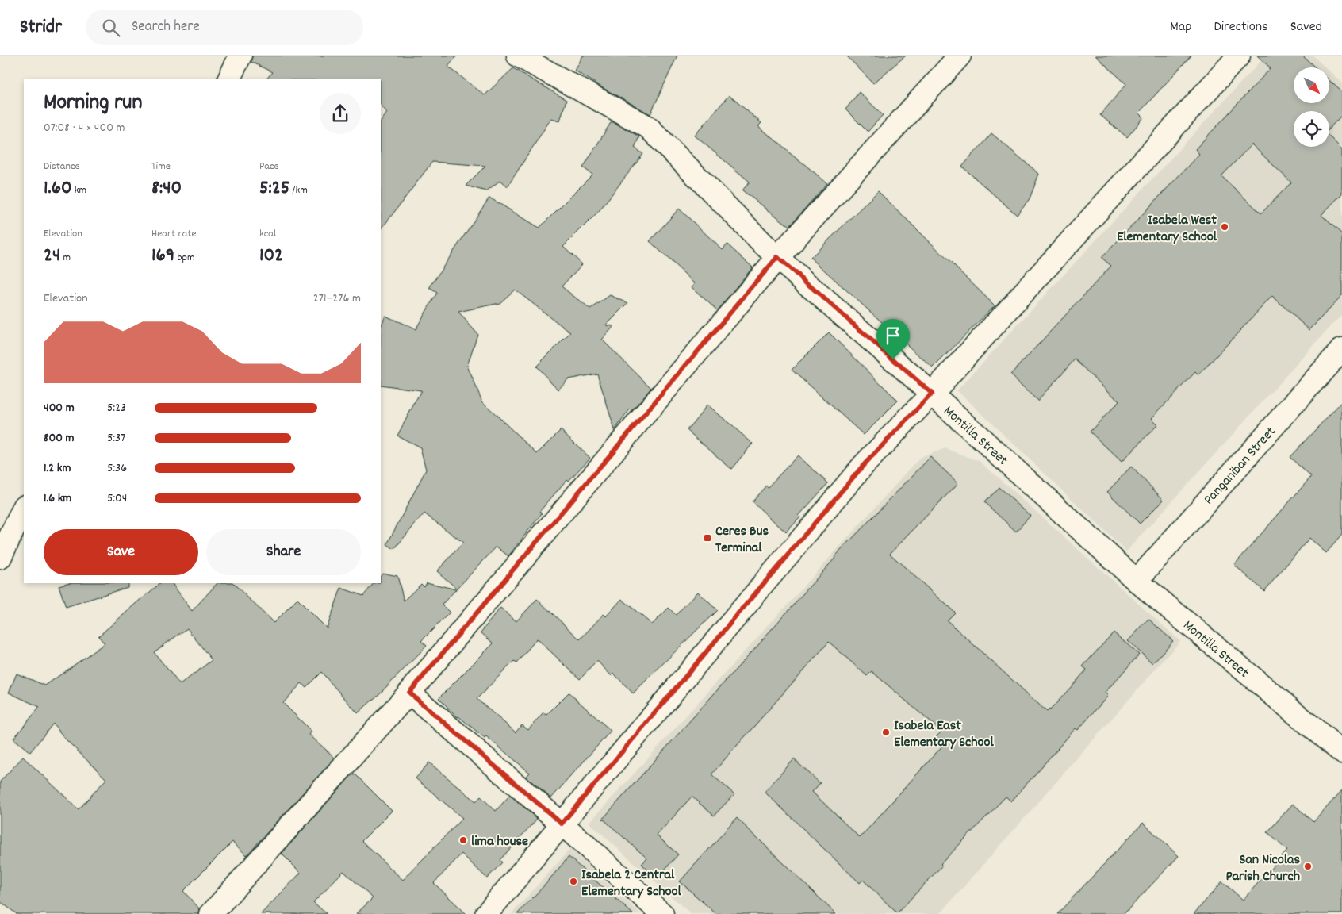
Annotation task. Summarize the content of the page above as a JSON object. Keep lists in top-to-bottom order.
{
  "streets": {
    "street": ["Montilla Street", "Panganiban Street"]
  },
  "crossings": [
    ["Montilla Street", "Panganiban Street"]
  ],
  "places": {
    "other": [
      "Isabela West Elementary School",
      "Isabela East Elementary School",
      "lima house",
      "San Nicolas Parish Church",
      "Isabela 2 Central Elementary School"
    ],
    "transit": ["Ceres Bus Terminal"]
  },
  "north": "bottom right",
  "page": {
    "header": "Stridr",
    "search": "Search here",
    "nav": ["Map", "Directions", "Saved"],
    "heading": ["Morning run", "07:08 · 4 × 400 m"],
    "stats": [
      ["Distance", "1.60 km"],
      ["Time", "8:40"],
      ["Pace", "5:25 /km"],
      ["Elevation", "24 m"],
      ["Heart rate", "169 bpm"],
      ["kcal", "102"]
    ],
    "chart": ["Elevation", "271–276 m"],
    "list": [
      {
        "name": "400 m",
        "note": "5:23"
      },
      {
        "name": "800 m",
        "note": "5:37"
      },
      {
        "name": "1.2 km",
        "note": "5:36"
      },
      {
        "name": "1.6 km",
        "note": "5:04"
      }
    ],
    "buttons": ["Save", "Share"]
  }
}
